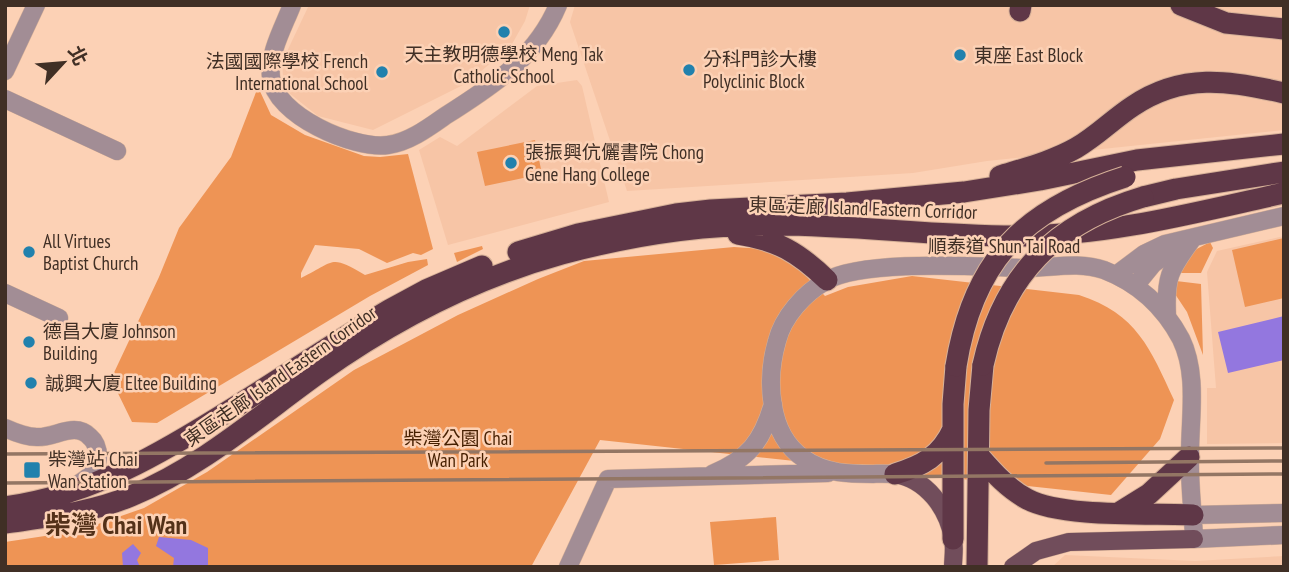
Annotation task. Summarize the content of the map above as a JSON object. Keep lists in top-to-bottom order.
{
  "streets": {
    "highway": ["東區走廊 Island Eastern Corridor"],
    "street": ["順泰道 Shun Tai Road"]
  },
  "districts": ["柴灣 Chai Wan"],
  "parks": ["柴灣公園 Chai Wan Park"],
  "places": {
    "other": [
      "天主教明德學校 Meng Tak Catholic School",
      "東座 East Block",
      "分科門診大樓 Polyclinic Block",
      "法國國際學校 French International School",
      "張振興伉儷書院 Chong Gene Hang College",
      "All Virtues Baptist Church",
      "德昌大廈 Johnson Building",
      "誠興大廈 Eltee Building"
    ],
    "transit": ["柴灣站 Chai Wan Station"]
  },
  "north": "top right"
}
